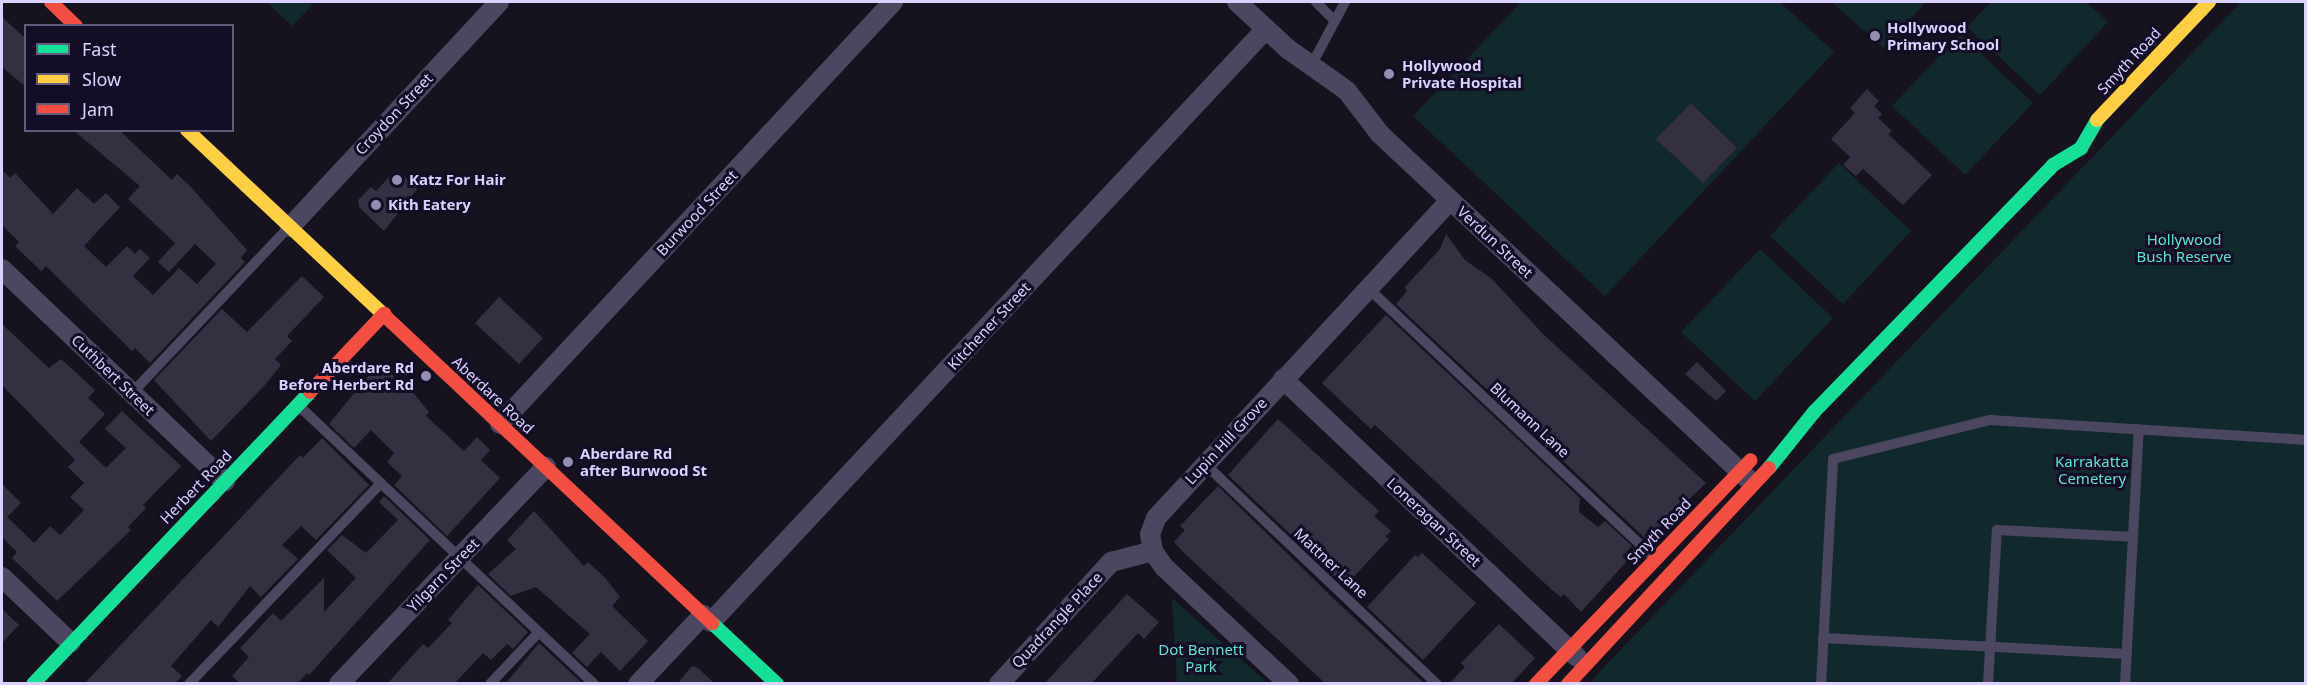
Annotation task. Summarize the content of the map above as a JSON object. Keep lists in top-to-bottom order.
{
  "streets": {
    "main road": ["Smyth Road", "Aberdare Road", "Herbert Road"],
    "street": [
      "Croydon Street",
      "Burwood Street",
      "Verdun Street",
      "Kitchener Street",
      "Cuthbert Street",
      "Lupin Hill Grove",
      "Loneragan Street",
      "Yilgarn Street",
      "Quadrangle Place"
    ],
    "lane": ["Blumann Lane", "Mattner Lane"]
  },
  "crossings": [
    ["Smyth Road", "Verdun Street"],
    ["Smyth Road", "Blumann Lane"],
    ["Smyth Road", "Loneragan Street"],
    ["Croydon Street", "Aberdare Road"],
    ["Burwood Street", "Aberdare Road"],
    ["Verdun Street", "Kitchener Street"],
    ["Verdun Street", "Lupin Hill Grove"],
    ["Kitchener Street", "Aberdare Road"],
    ["Cuthbert Street", "Herbert Road"],
    ["Aberdare Road", "Herbert Road"],
    ["Aberdare Road", "Yilgarn Street"],
    ["Blumann Lane", "Lupin Hill Grove"],
    ["Lupin Hill Grove", "Loneragan Street"],
    ["Lupin Hill Grove", "Mattner Lane"],
    ["Lupin Hill Grove", "Quadrangle Place"]
  ],
  "parks": ["Hollywood Bush Reserve", "Karrakatta Cemetery", "Dot Bennett Park"],
  "places": [
    "Hollywood Primary School",
    "Hollywood Private Hospital",
    "Katz For Hair",
    "Kith Eatery",
    "Aberdare Rd Before Herbert Rd",
    "Aberdare Rd after Burwood St"
  ],
  "legend": ["Fast", "Slow", "Jam"]
}
